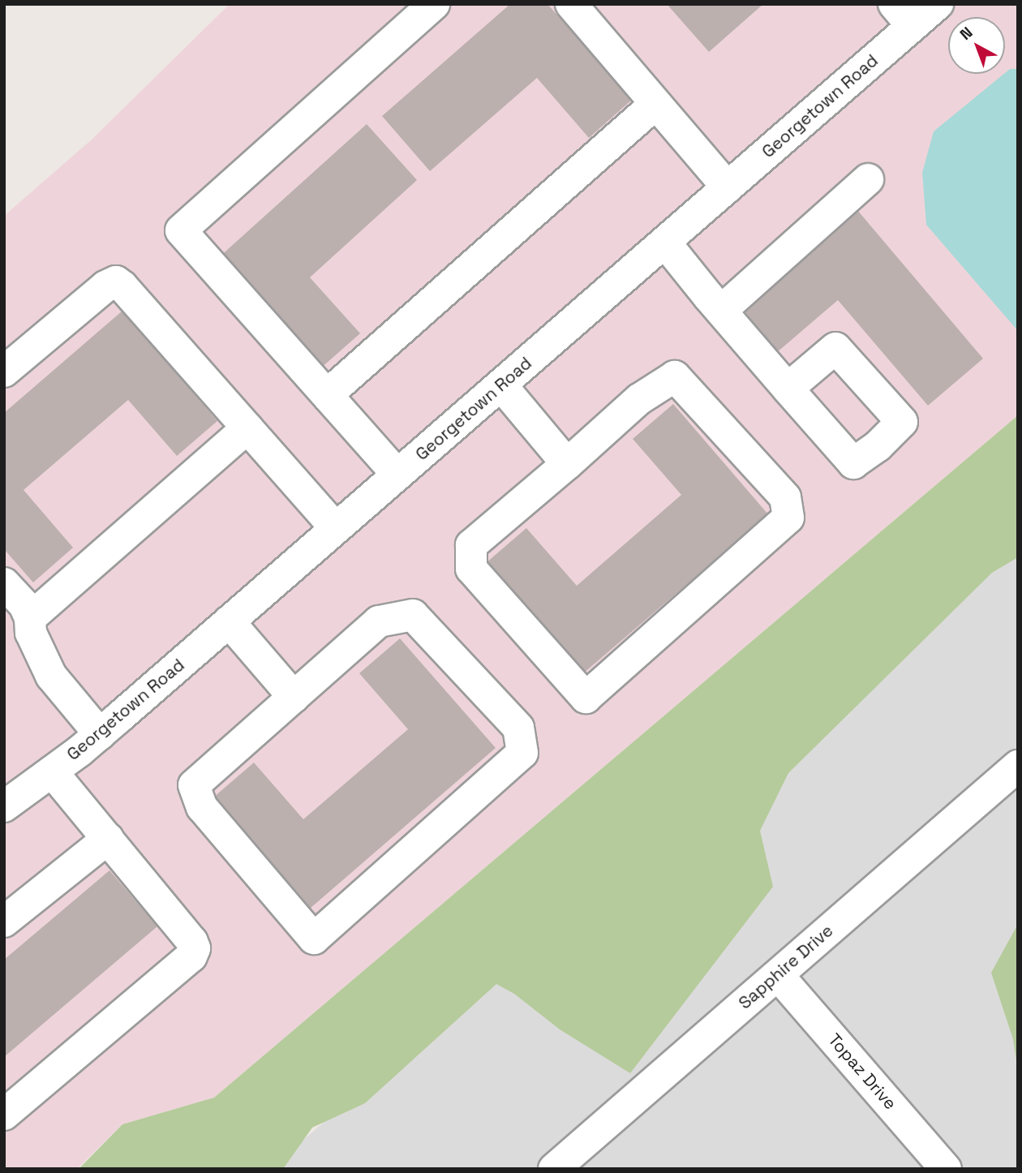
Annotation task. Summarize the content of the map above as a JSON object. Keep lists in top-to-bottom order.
{
  "streets": {
    "street": ["Georgetown Road", "Sapphire Drive", "Topaz Drive"]
  },
  "crossings": [
    ["Sapphire Drive", "Topaz Drive"]
  ],
  "north": "top left"
}
